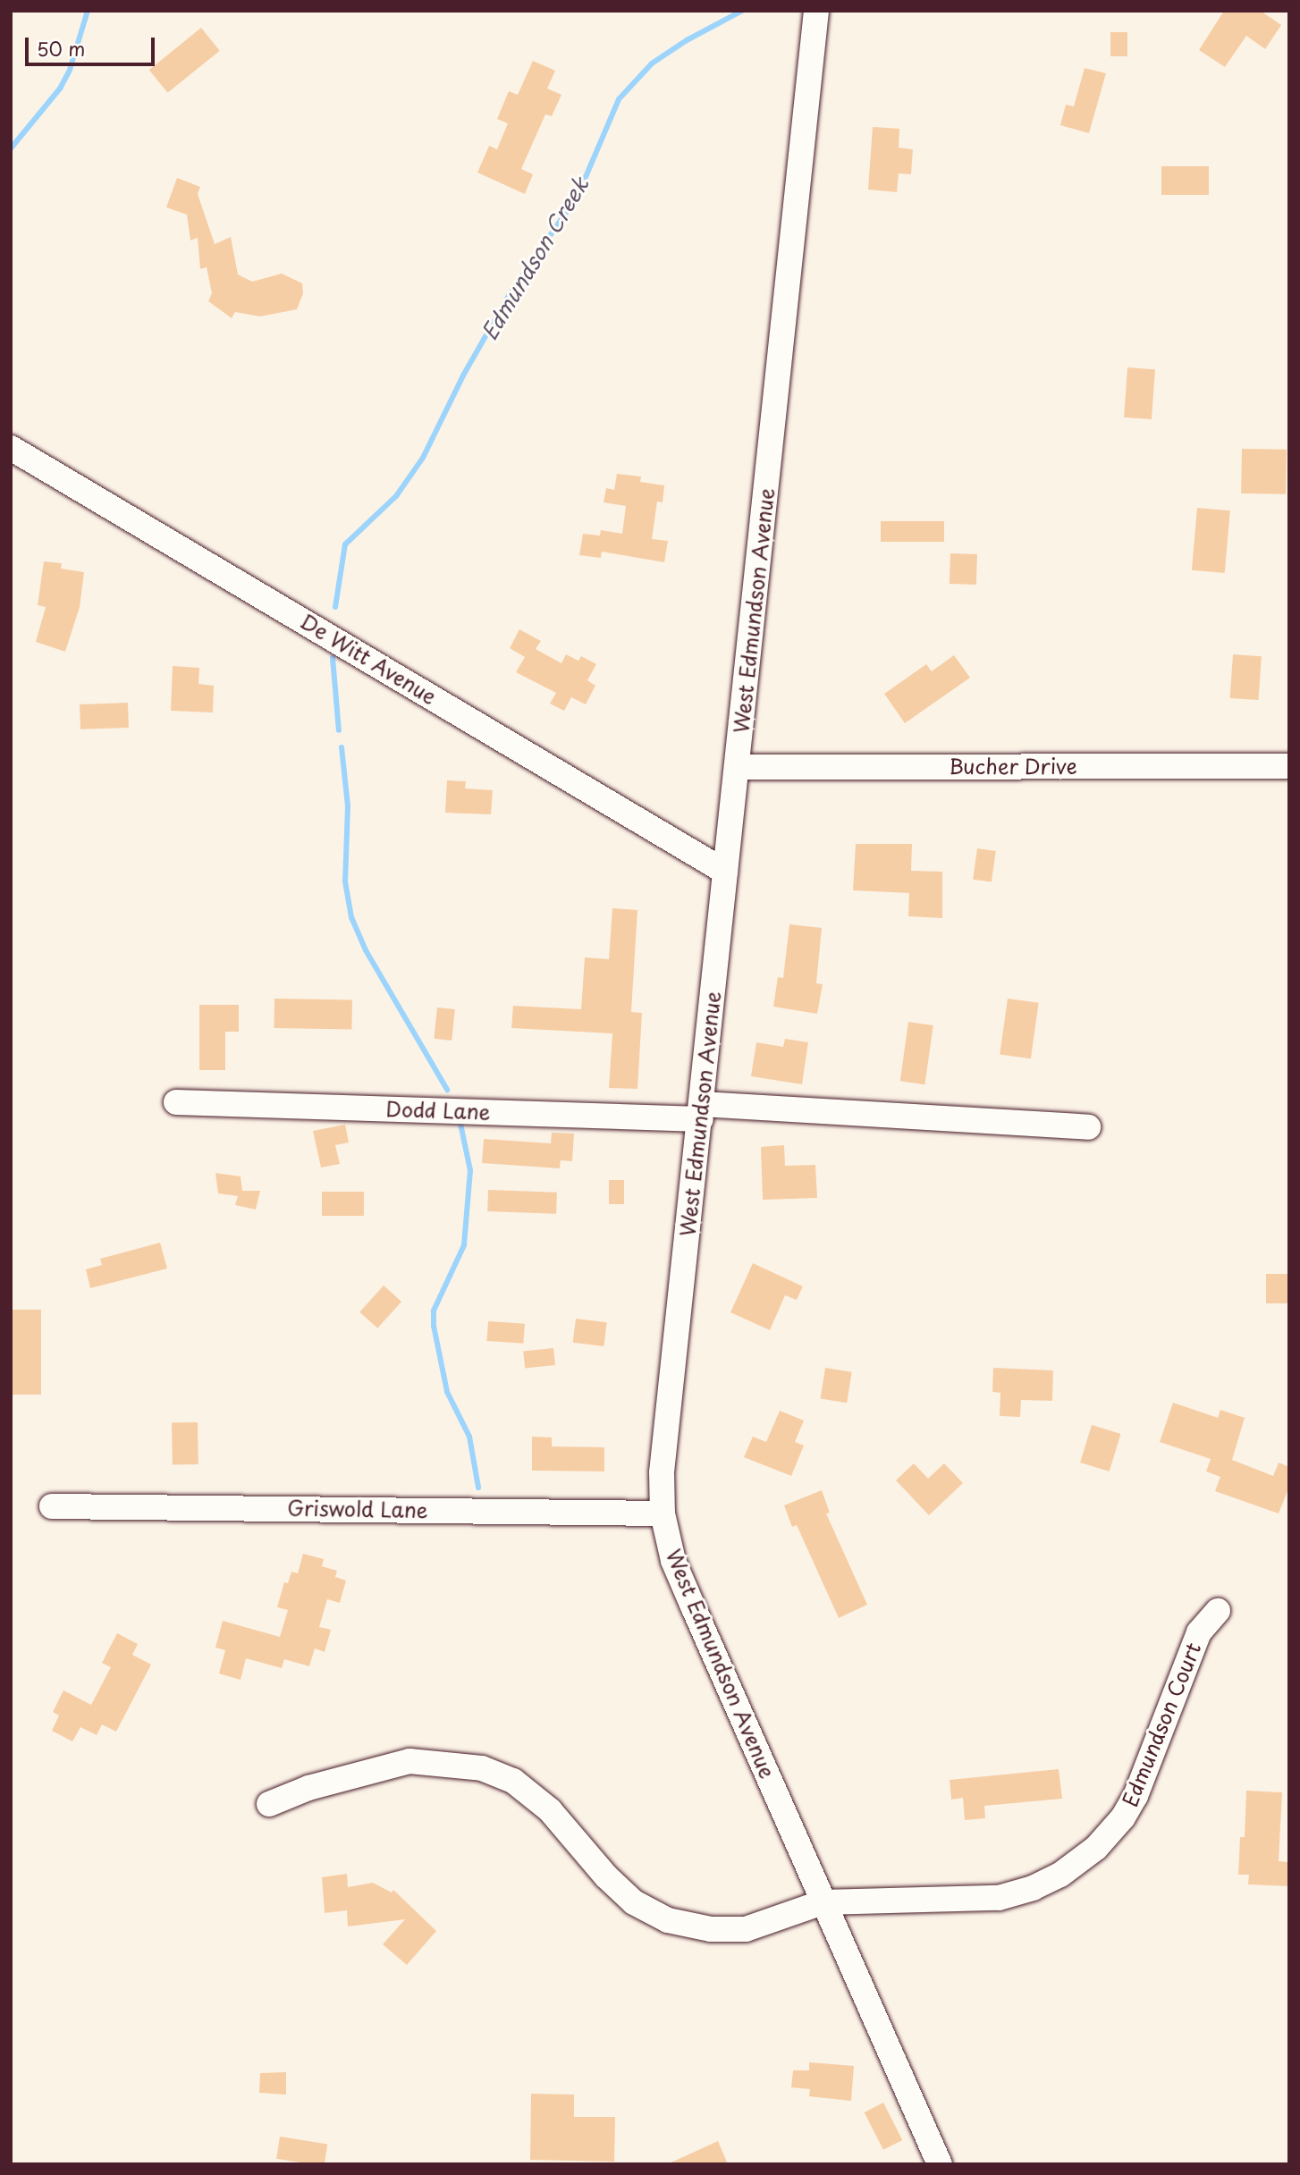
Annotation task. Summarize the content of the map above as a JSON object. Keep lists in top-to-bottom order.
{
  "streets": {
    "street": [
      "West Edmundson Avenue",
      "De Witt Avenue",
      "Bucher Drive",
      "Dodd Lane",
      "Griswold Lane",
      "Edmundson Court"
    ]
  },
  "crossings": [
    ["West Edmundson Avenue", "De Witt Avenue"],
    ["West Edmundson Avenue", "Bucher Drive"],
    ["West Edmundson Avenue", "Dodd Lane"],
    ["West Edmundson Avenue", "Griswold Lane"],
    ["West Edmundson Avenue", "Edmundson Court"]
  ],
  "water": ["Edmundson Creek"],
  "scale_bar": "50 m"
}
